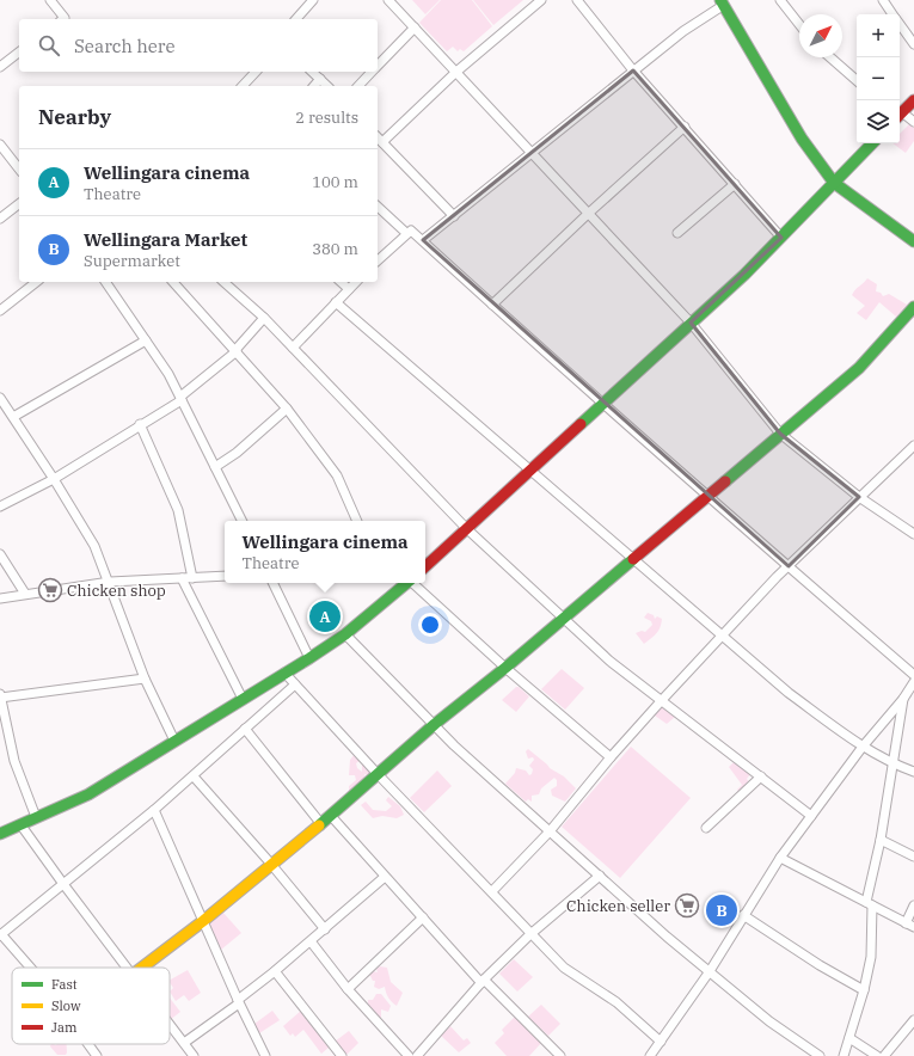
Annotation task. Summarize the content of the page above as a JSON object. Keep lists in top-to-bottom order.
{
  "places": {
    "supermarket": ["Chicken shop", "Chicken seller"]
  },
  "legend": ["Fast", "Slow", "Jam"],
  "north": "top right",
  "page": {
    "map_buttons": ["+", "−"],
    "search": "Search here",
    "heading": ["Nearby", "2 results"],
    "list": [
      {
        "mark": "A",
        "name": "Wellingara cinema",
        "note": "Theatre",
        "value": "100 m"
      },
      {
        "mark": "B",
        "name": "Wellingara Market",
        "note": "Supermarket",
        "value": "380 m"
      }
    ],
    "popup": ["Wellingara cinema", "Theatre"],
    "pins": ["A", "B"]
  }
}
